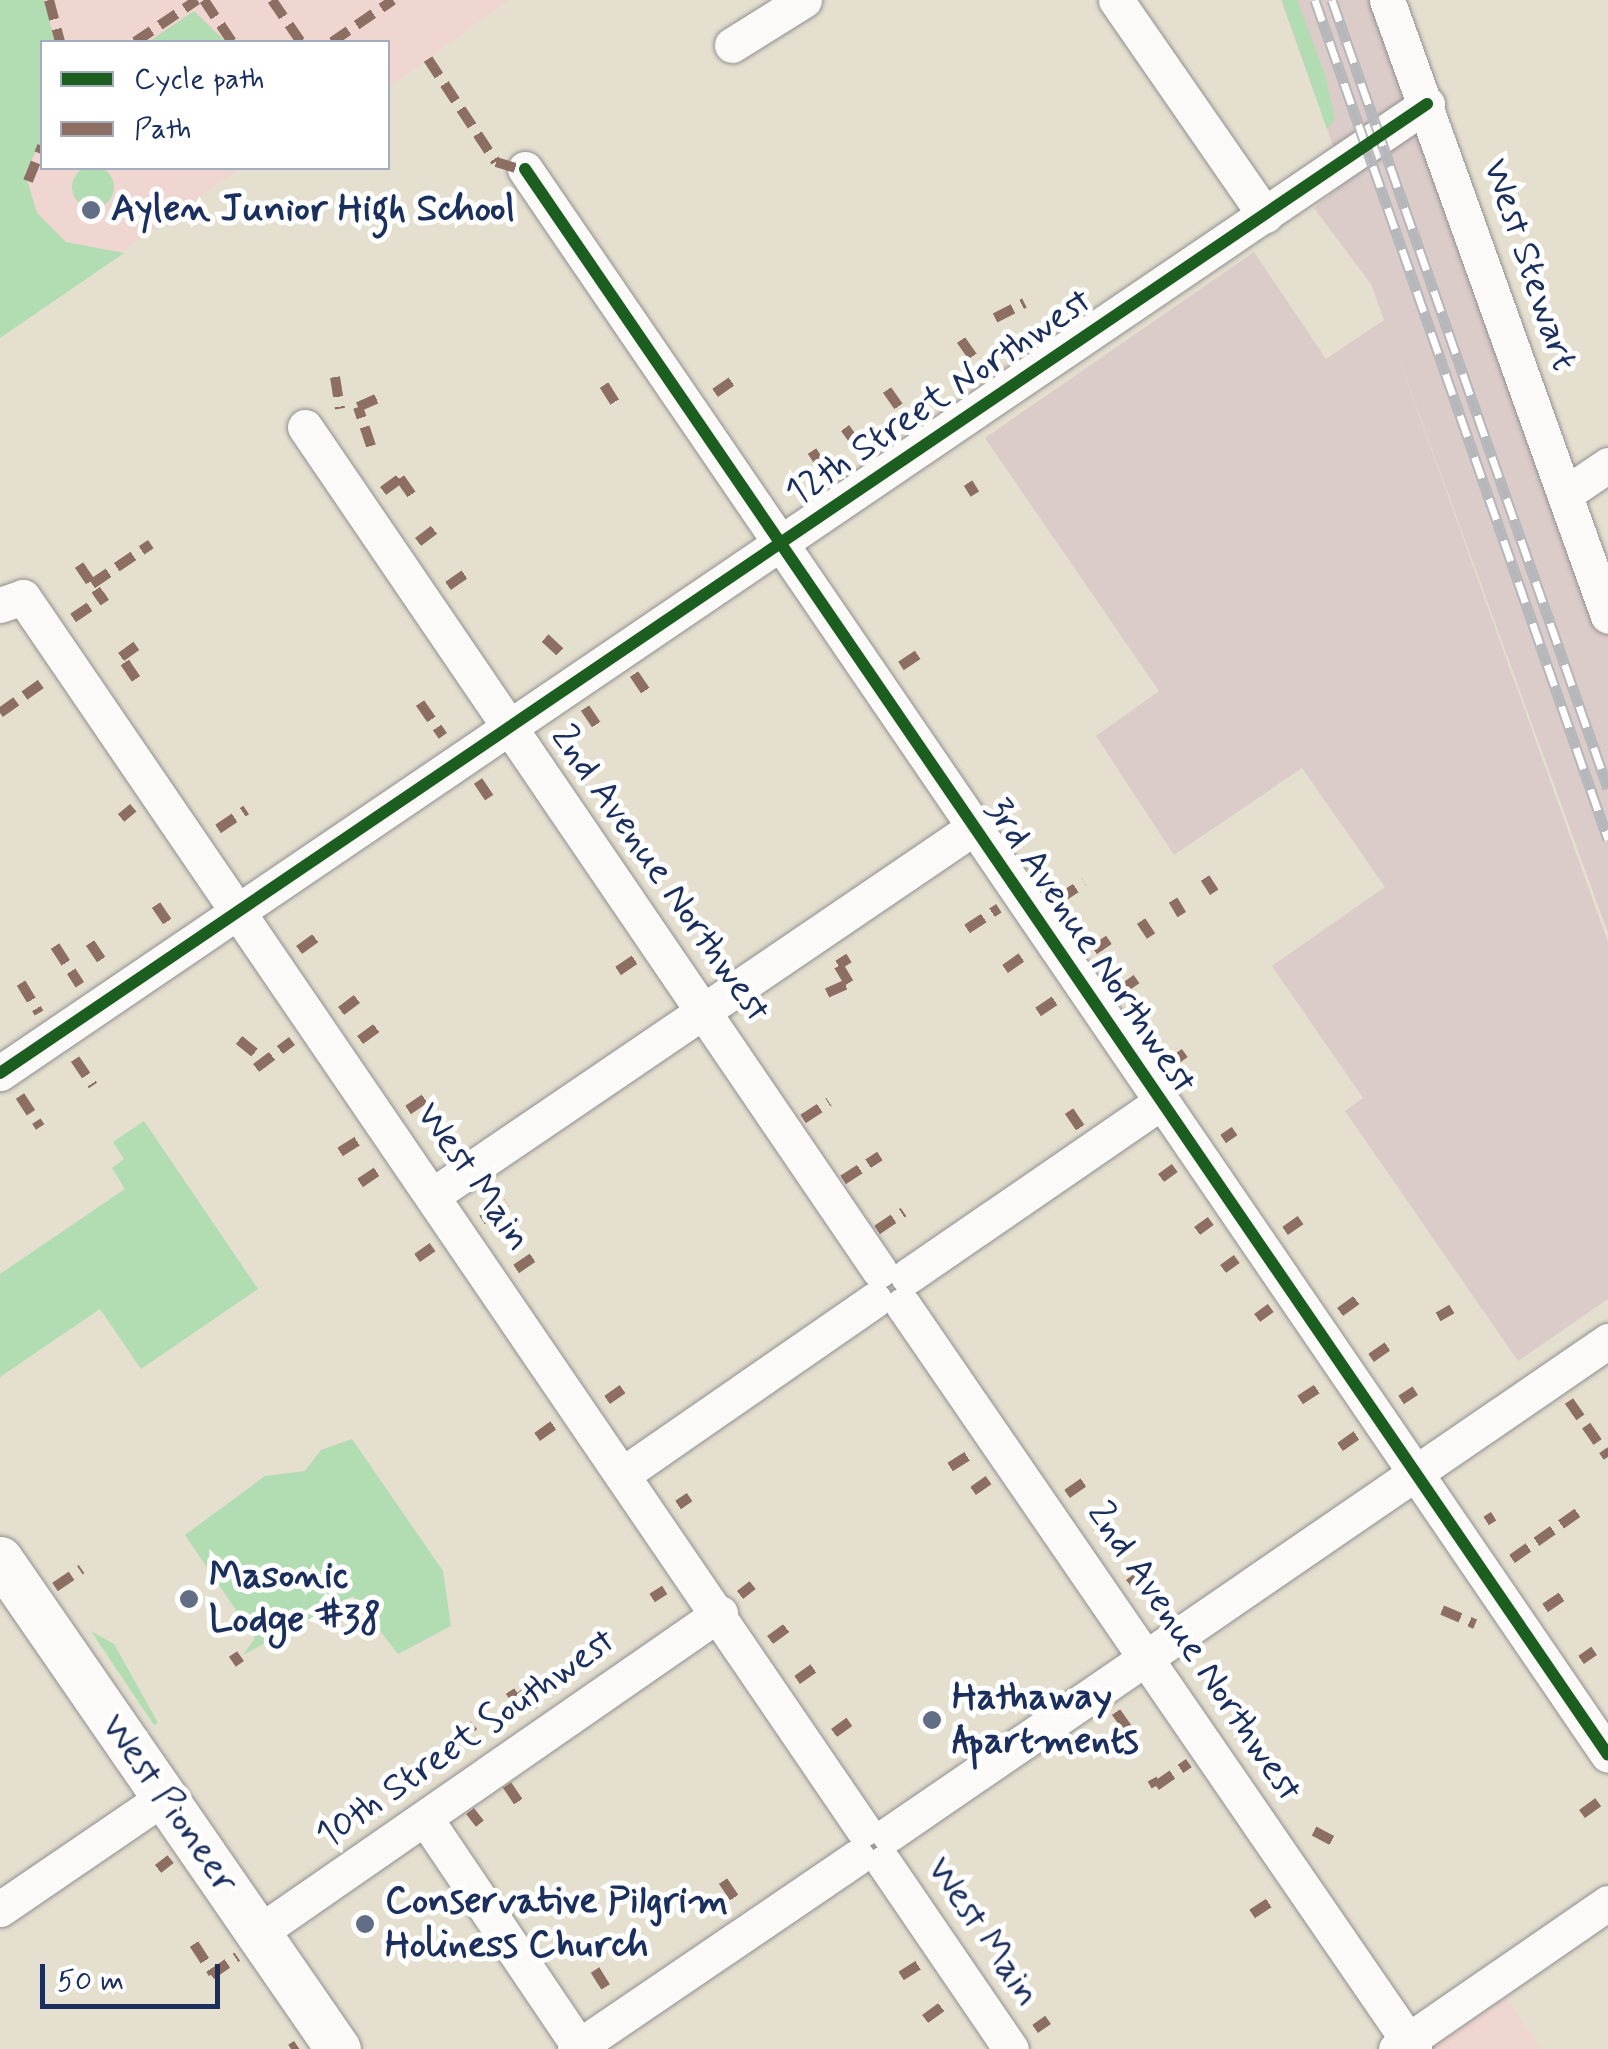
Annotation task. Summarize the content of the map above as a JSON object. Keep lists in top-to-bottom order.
{
  "streets": {
    "main road": ["West Pioneer"],
    "street": [
      "West Stewart",
      "12th Street Northwest",
      "2nd Avenue Northwest",
      "3rd Avenue Northwest",
      "West Main",
      "10th Street Southwest"
    ]
  },
  "crossings": [
    ["West Stewart", "12th Street Northwest"],
    ["12th Street Northwest", "2nd Avenue Northwest"],
    ["12th Street Northwest", "3rd Avenue Northwest"],
    ["12th Street Northwest", "West Main"],
    ["West Main", "10th Street Southwest"],
    ["10th Street Southwest", "West Pioneer"]
  ],
  "places": [
    "Aylen Junior High School",
    "Masonic Lodge #38",
    "Hathaway Apartments",
    "Conservative Pilgrim Holiness Church"
  ],
  "legend": ["Cycle path", "Path"],
  "scale_bar": "50 m"
}
